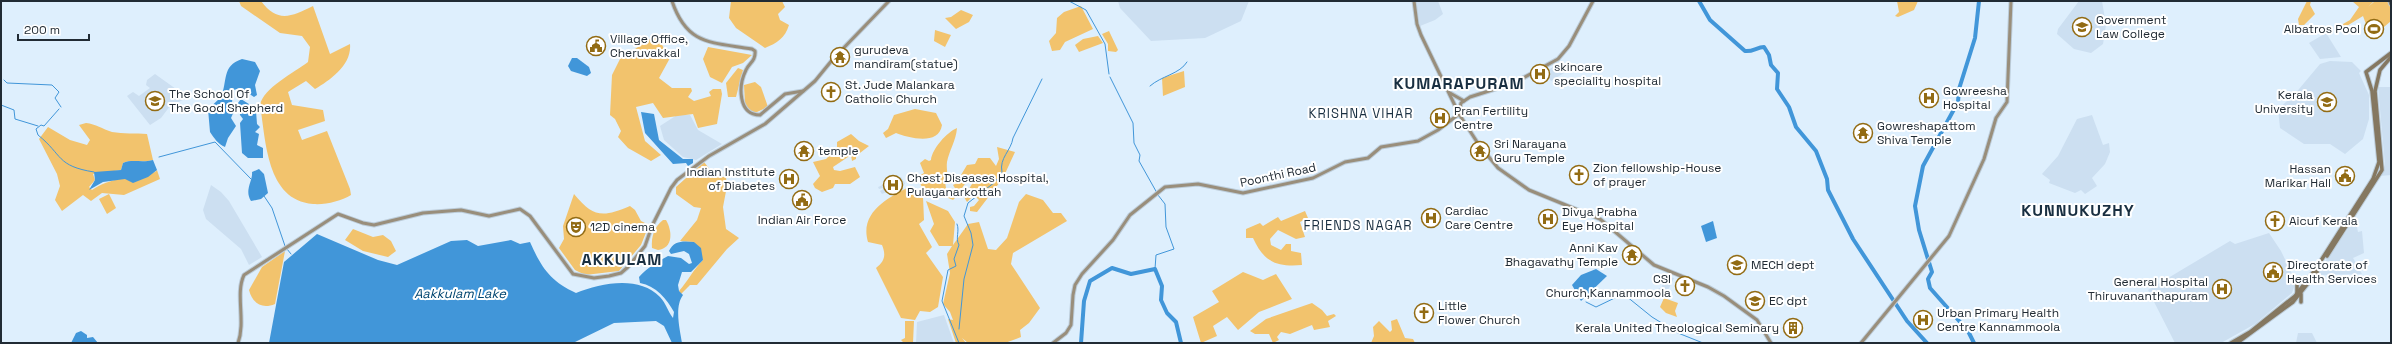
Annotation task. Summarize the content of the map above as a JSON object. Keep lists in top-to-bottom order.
{
  "streets": {
    "main road": ["Poonthi Road"]
  },
  "districts": [
    "KUMARAPURAM",
    "KRISHNA VIHAR",
    "KUNNUKUZHY",
    "FRIENDS NAGAR",
    "AKKULAM"
  ],
  "water": ["Aakkulam Lake"],
  "places": {
    "school or university": [
      "Government Law College",
      "The School Of The Good Shepherd",
      "Kerala University",
      "MECH dept",
      "EC dpt"
    ],
    "sports": ["Albatros Pool"],
    "public building": [
      "Village Office, Cheruvakkal",
      "Hassan Marikar Hall",
      "Indian Air Force",
      "Directorate of Health Services"
    ],
    "temple": [
      "gurudeva mandiram(statue)",
      "Gowreshapattom Shiva Temple",
      "temple",
      "Sri Narayana Guru Temple",
      "Anni Kav Bhagavathy Temple"
    ],
    "hospital": [
      "skincare speciality hospital",
      "Gowreesha Hospital",
      "Pran Fertility Centre",
      "Indian Institute of Diabetes",
      "Chest Diseases Hospital, Pulayanarkottah",
      "Cardiac Care Centre",
      "Divya Prabha Eye Hospital",
      "General Hospital Thiruvananthapuram",
      "Urban Primary Health Centre Kannammoola"
    ],
    "church": [
      "St. Jude Malankara Catholic Church",
      "Zion fellowship-House of prayer",
      "Aicuf Kerala",
      "CSI Church,Kannammoola",
      "Little Flower Church"
    ],
    "theatre": ["12D cinema"],
    "building": ["Kerala United Theological Seminary"]
  },
  "scale_bar": "200 m"
}
